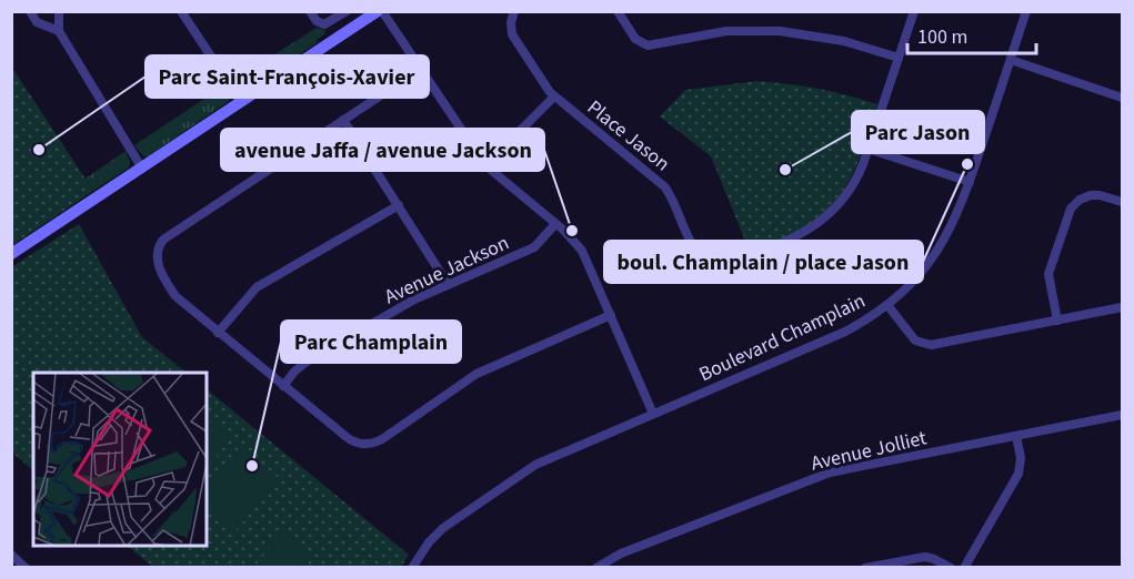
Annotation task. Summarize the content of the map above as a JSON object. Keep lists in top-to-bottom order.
{
  "streets": {
    "street": [
      "Place Jason",
      "Avenue Jackson",
      "Boulevard Champlain",
      "Avenue Jolliet"
    ]
  },
  "places": [
    "Parc Saint-François-Xavier",
    "boul. Champlain / place Jason",
    "Parc Jason",
    "avenue Jaffa / avenue Jackson",
    "Parc Champlain"
  ],
  "scale_bar": "100 m"
}
